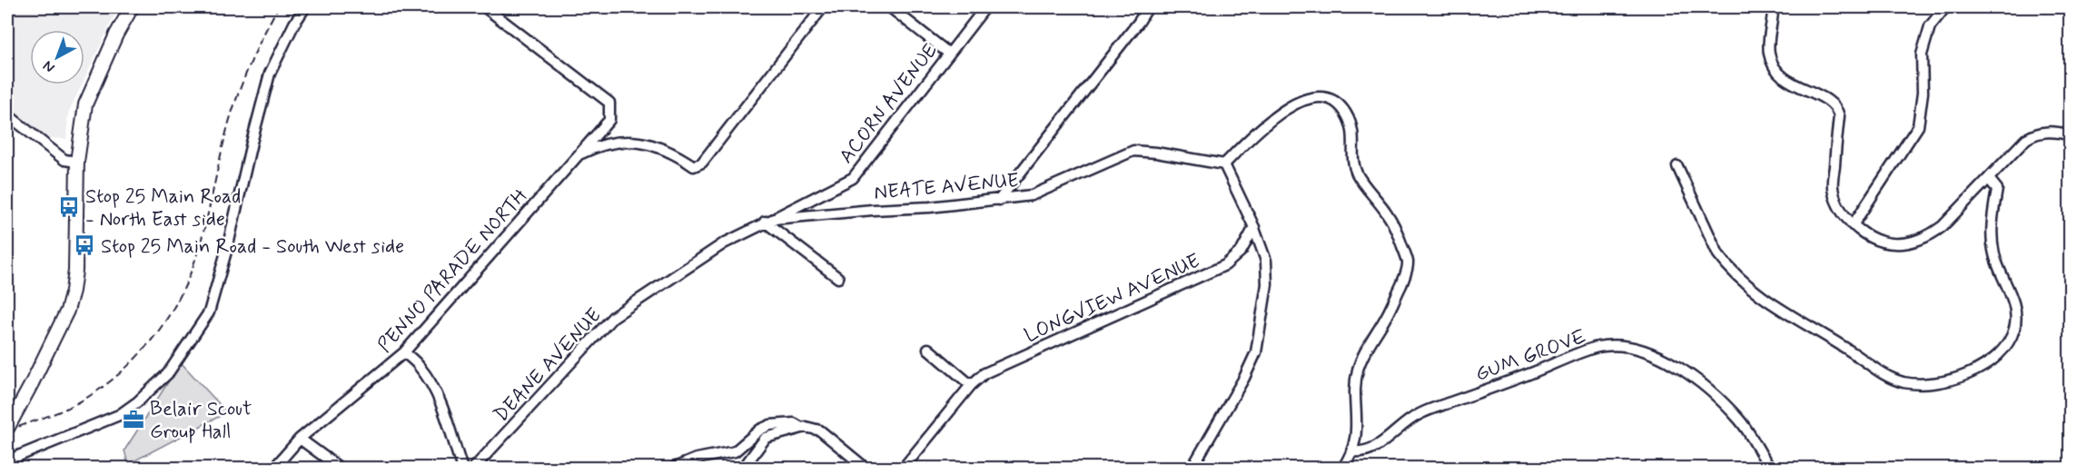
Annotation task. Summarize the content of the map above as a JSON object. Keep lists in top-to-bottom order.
{
  "streets": {
    "street": [
      "ACORN AVENUE",
      "NEATE AVENUE",
      "PENNO PARADE NORTH",
      "LONGVIEW AVENUE",
      "GUM GROVE",
      "DEANE AVENUE"
    ]
  },
  "crossings": [
    ["ACORN AVENUE", "NEATE AVENUE"],
    ["ACORN AVENUE", "DEANE AVENUE"],
    ["NEATE AVENUE", "DEANE AVENUE"]
  ],
  "places": {
    "bus stop": ["Stop 25 Main Road - North East side", "Stop 25 Main Road - South West side"],
    "office": ["Belair Scout Group Hall"]
  },
  "north": "bottom left"
}
